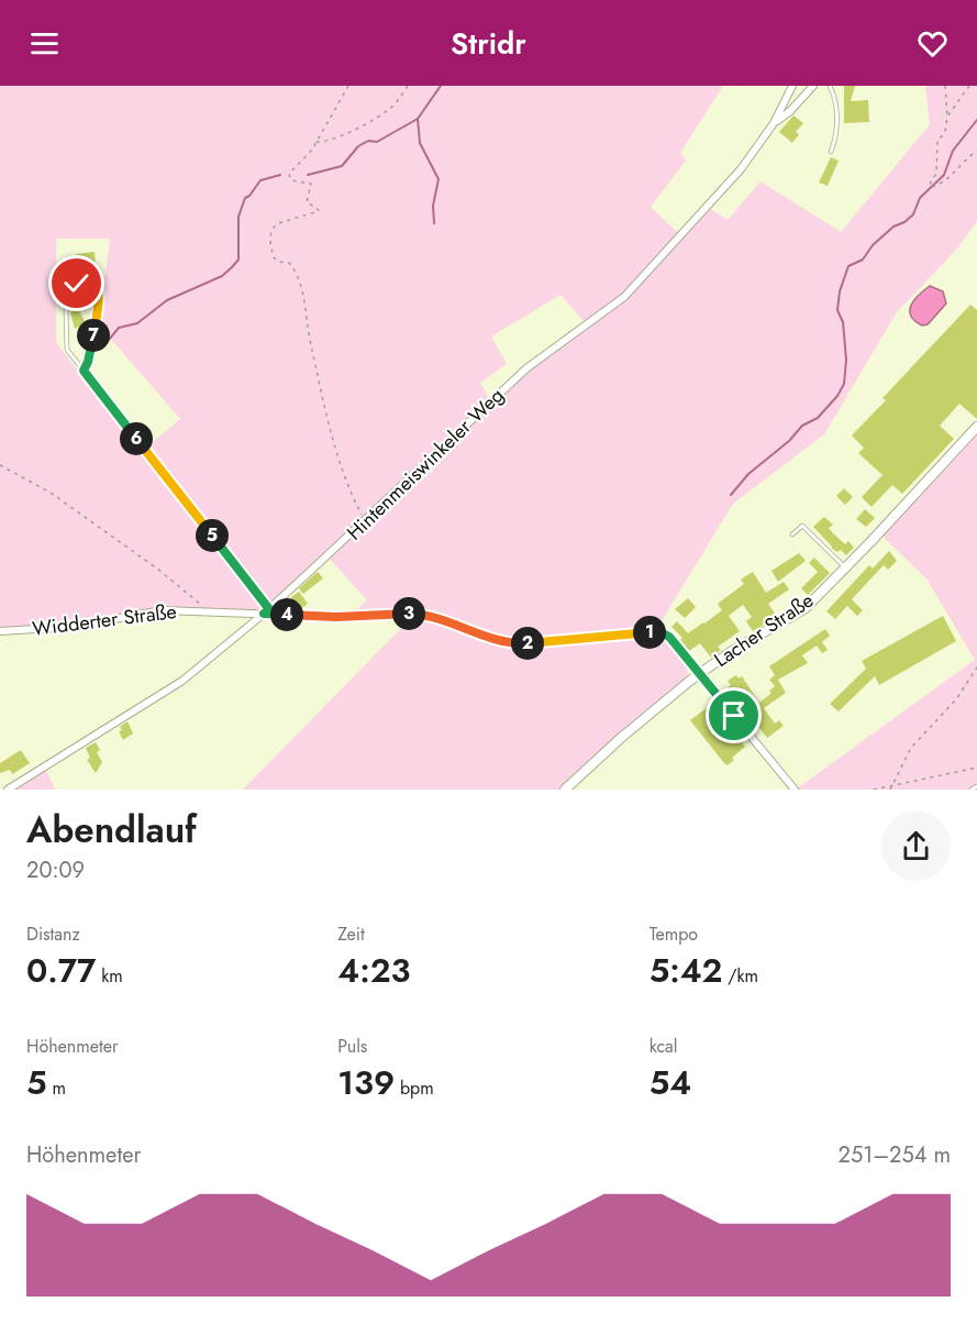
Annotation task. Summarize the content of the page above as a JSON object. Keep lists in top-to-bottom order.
{
  "streets": {
    "street": ["Hintenmeiswinkeler Weg", "Widderter Straße", "Lacher Straße"]
  },
  "crossings": [
    ["Hintenmeiswinkeler Weg", "Widderter Straße"],
    ["Widderter Straße", "Lacher Straße"]
  ],
  "page": {
    "header": "Stridr",
    "pins": [
      "7",
      "6",
      "5",
      "3",
      "4",
      "1",
      "2"
    ],
    "heading": ["Abendlauf", "20:09"],
    "stats": [
      ["Distanz", "0.77 km"],
      ["Zeit", "4:23"],
      ["Tempo", "5:42 /km"],
      ["Höhenmeter", "5 m"],
      ["Puls", "139 bpm"],
      ["kcal", "54"]
    ],
    "chart": ["Höhenmeter", "251–254 m"]
  }
}
